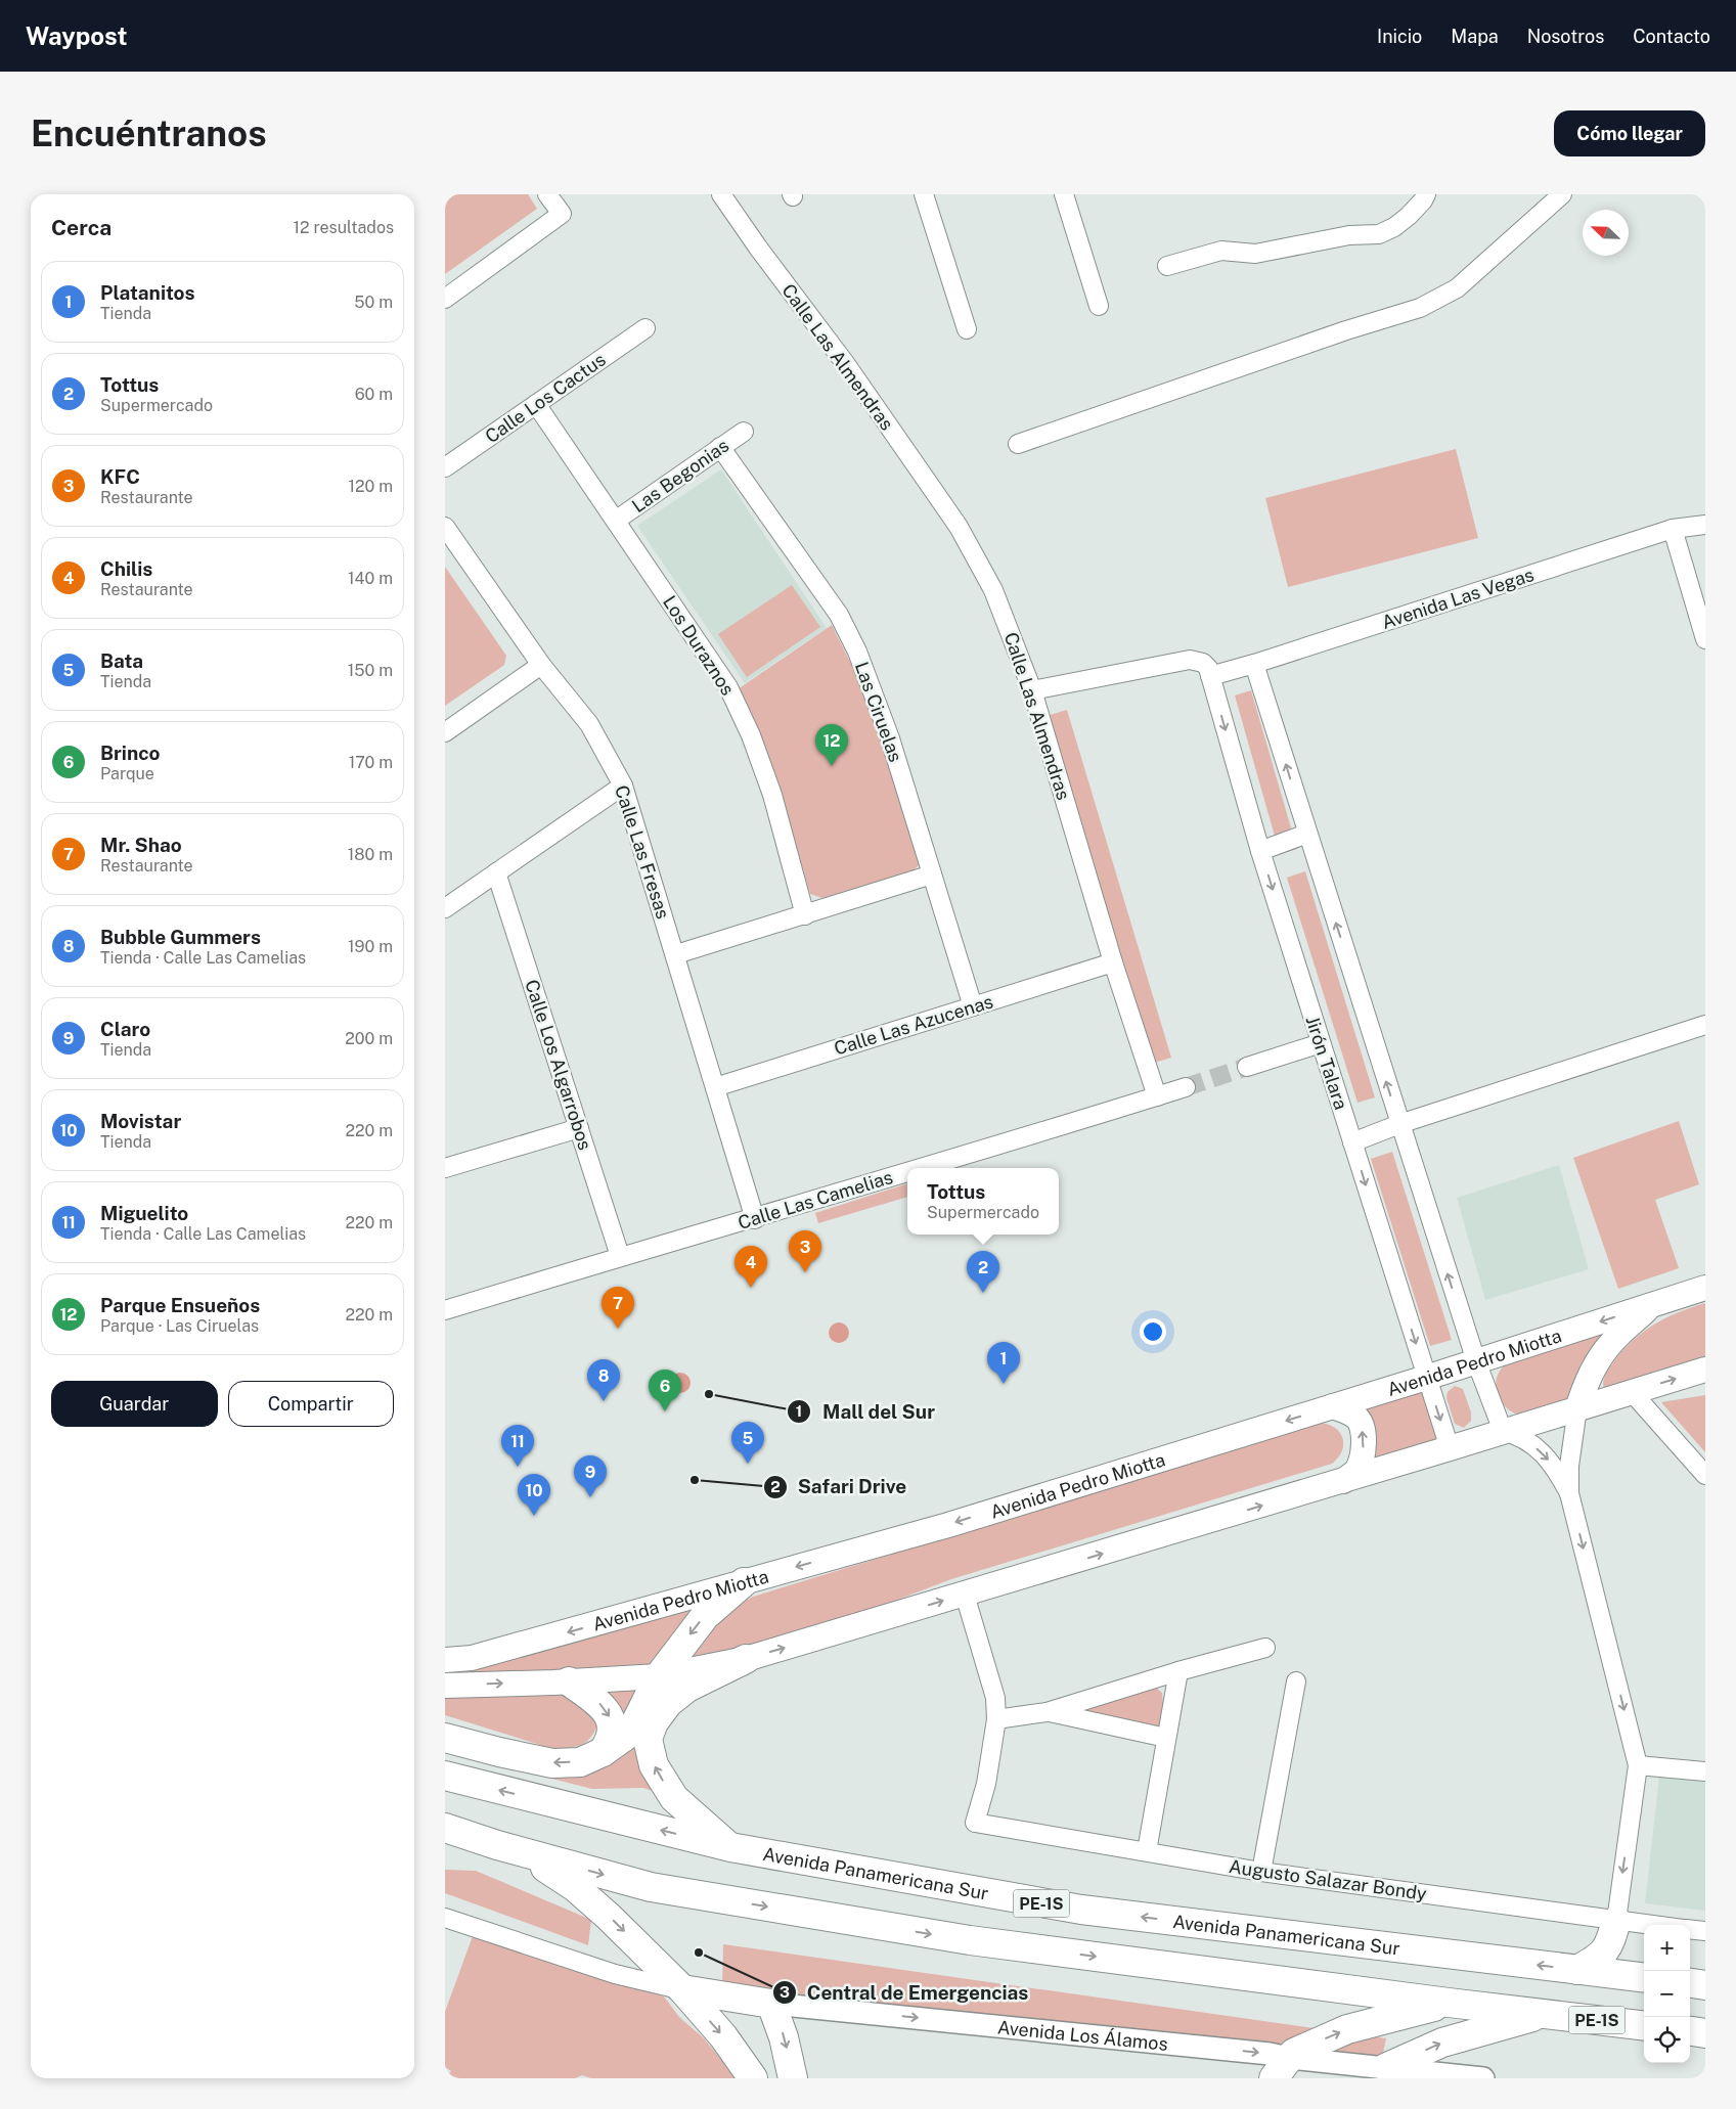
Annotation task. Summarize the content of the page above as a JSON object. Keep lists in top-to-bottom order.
{
  "streets": {
    "main road": [
      "Avenida Pedro Miotta",
      "Avenida Panamericana Sur",
      "PE-1S",
      "Avenida Los Álamos"
    ],
    "street": [
      "Calle Las Almendras",
      "Calle Los Cactus",
      "Las Begonias",
      "Avenida Las Vegas",
      "Los Duraznos",
      "Las Ciruelas",
      "Calle Las Fresas",
      "Calle Las Azucenas",
      "Jirón Talara",
      "Calle Los Algarrobos",
      "Calle Las Camelias",
      "Augusto Salazar Bondy"
    ]
  },
  "crossings": [
    ["Calle Las Almendras", "Calle Las Azucenas"],
    ["Calle Las Almendras", "Calle Las Camelias"],
    ["Calle Los Cactus", "Los Duraznos"],
    ["Las Begonias", "Los Duraznos"],
    ["Las Begonias", "Las Ciruelas"],
    ["Avenida Las Vegas", "Jirón Talara"],
    ["Las Ciruelas", "Calle Las Azucenas"],
    ["Calle Las Fresas", "Calle Las Azucenas"],
    ["Calle Las Fresas", "Calle Las Camelias"],
    ["Jirón Talara", "Avenida Pedro Miotta"],
    ["Calle Los Algarrobos", "Calle Las Camelias"]
  ],
  "places": ["Mall del Sur", "Safari Drive", "Central de Emergencias"],
  "north": "top left",
  "page": {
    "header": "Waypost",
    "nav": [
      "Inicio",
      "Mapa",
      "Nosotros",
      "Contacto"
    ],
    "buttons": [
      "Cómo llegar",
      ["Guardar", "Compartir"]
    ],
    "title": "Encuéntranos",
    "heading": ["Cerca", "12 resultados"],
    "list": [
      {
        "mark": "1",
        "name": "Platanitos",
        "note": "Tienda",
        "value": "50 m"
      },
      {
        "mark": "2",
        "name": "Tottus",
        "note": "Supermercado",
        "value": "60 m"
      },
      {
        "mark": "3",
        "name": "KFC",
        "note": "Restaurante",
        "value": "120 m"
      },
      {
        "mark": "4",
        "name": "Chilis",
        "note": "Restaurante",
        "value": "140 m"
      },
      {
        "mark": "5",
        "name": "Bata",
        "note": "Tienda",
        "value": "150 m"
      },
      {
        "mark": "6",
        "name": "Brinco",
        "note": "Parque",
        "value": "170 m"
      },
      {
        "mark": "7",
        "name": "Mr. Shao",
        "note": "Restaurante",
        "value": "180 m"
      },
      {
        "mark": "8",
        "name": "Bubble Gummers",
        "note": "Tienda · Calle Las Camelias",
        "value": "190 m"
      },
      {
        "mark": "9",
        "name": "Claro",
        "note": "Tienda",
        "value": "200 m"
      },
      {
        "mark": "10",
        "name": "Movistar",
        "note": "Tienda",
        "value": "220 m"
      },
      {
        "mark": "11",
        "name": "Miguelito",
        "note": "Tienda · Calle Las Camelias",
        "value": "220 m"
      },
      {
        "mark": "12",
        "name": "Parque Ensueños",
        "note": "Parque · Las Ciruelas",
        "value": "220 m"
      }
    ],
    "pins": [
      "12",
      "3",
      "4",
      "2",
      "7",
      "1",
      "8",
      "6",
      "5",
      "11",
      "9",
      "10"
    ],
    "popup": ["Tottus", "Supermercado"],
    "map_buttons": ["+", "−"]
  }
}
